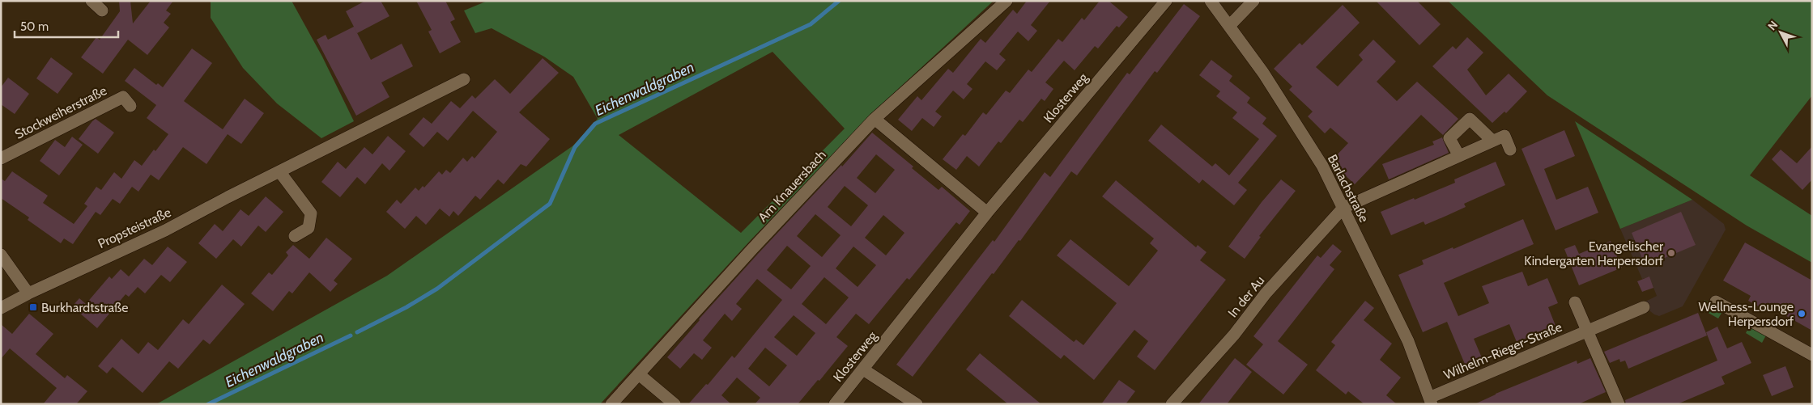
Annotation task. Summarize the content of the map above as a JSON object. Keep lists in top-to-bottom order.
{
  "streets": {
    "street": [
      "Klosterweg",
      "Stockweiherstraße",
      "Am Knauersbach",
      "Barlachstraße",
      "Propsteistraße",
      "In der Au",
      "Wilhelm-Rieger-Straße"
    ]
  },
  "crossings": [
    ["Barlachstraße", "In der Au"],
    ["Barlachstraße", "Wilhelm-Rieger-Straße"]
  ],
  "water": ["Eichenwaldgraben"],
  "places": {
    "other": ["Evangelischer Kindergarten Herpersdorf", "Wellness-Lounge Herpersdorf"],
    "transit": ["Burkhardtstraße"]
  },
  "scale_bar": "50 m",
  "north": "top left"
}
